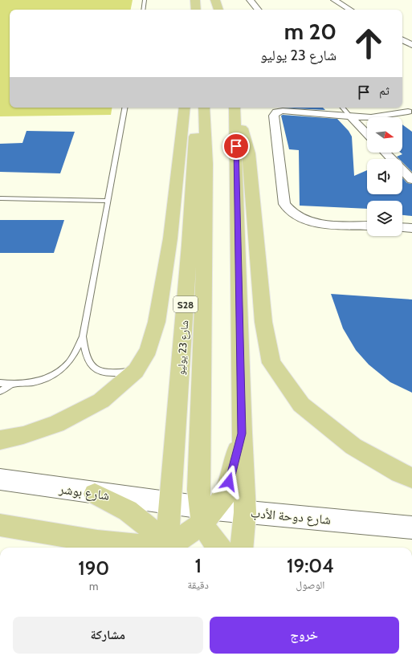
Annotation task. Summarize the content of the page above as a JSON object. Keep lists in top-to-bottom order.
{
  "streets": {
    "main road": [
      "S28",
      "شارع 23 يوليو",
      "شارع بوشر",
      "شارع دوحة الأدب"
    ]
  },
  "crossings": [
    ["شارع 23 يوليو", "شارع بوشر"],
    ["شارع 23 يوليو", "شارع دوحة الأدب"],
    ["شارع بوشر", "شارع دوحة الأدب"]
  ],
  "north": "right",
  "page": {
    "turn": ["20 m", "شارع 23 يوليو"],
    "then": "ثم",
    "eta": [
      "19:04",
      "الوصول",
      "1",
      "دقيقة",
      "190",
      "m"
    ],
    "buttons": ["خروج", "مشاركة"]
  }
}
